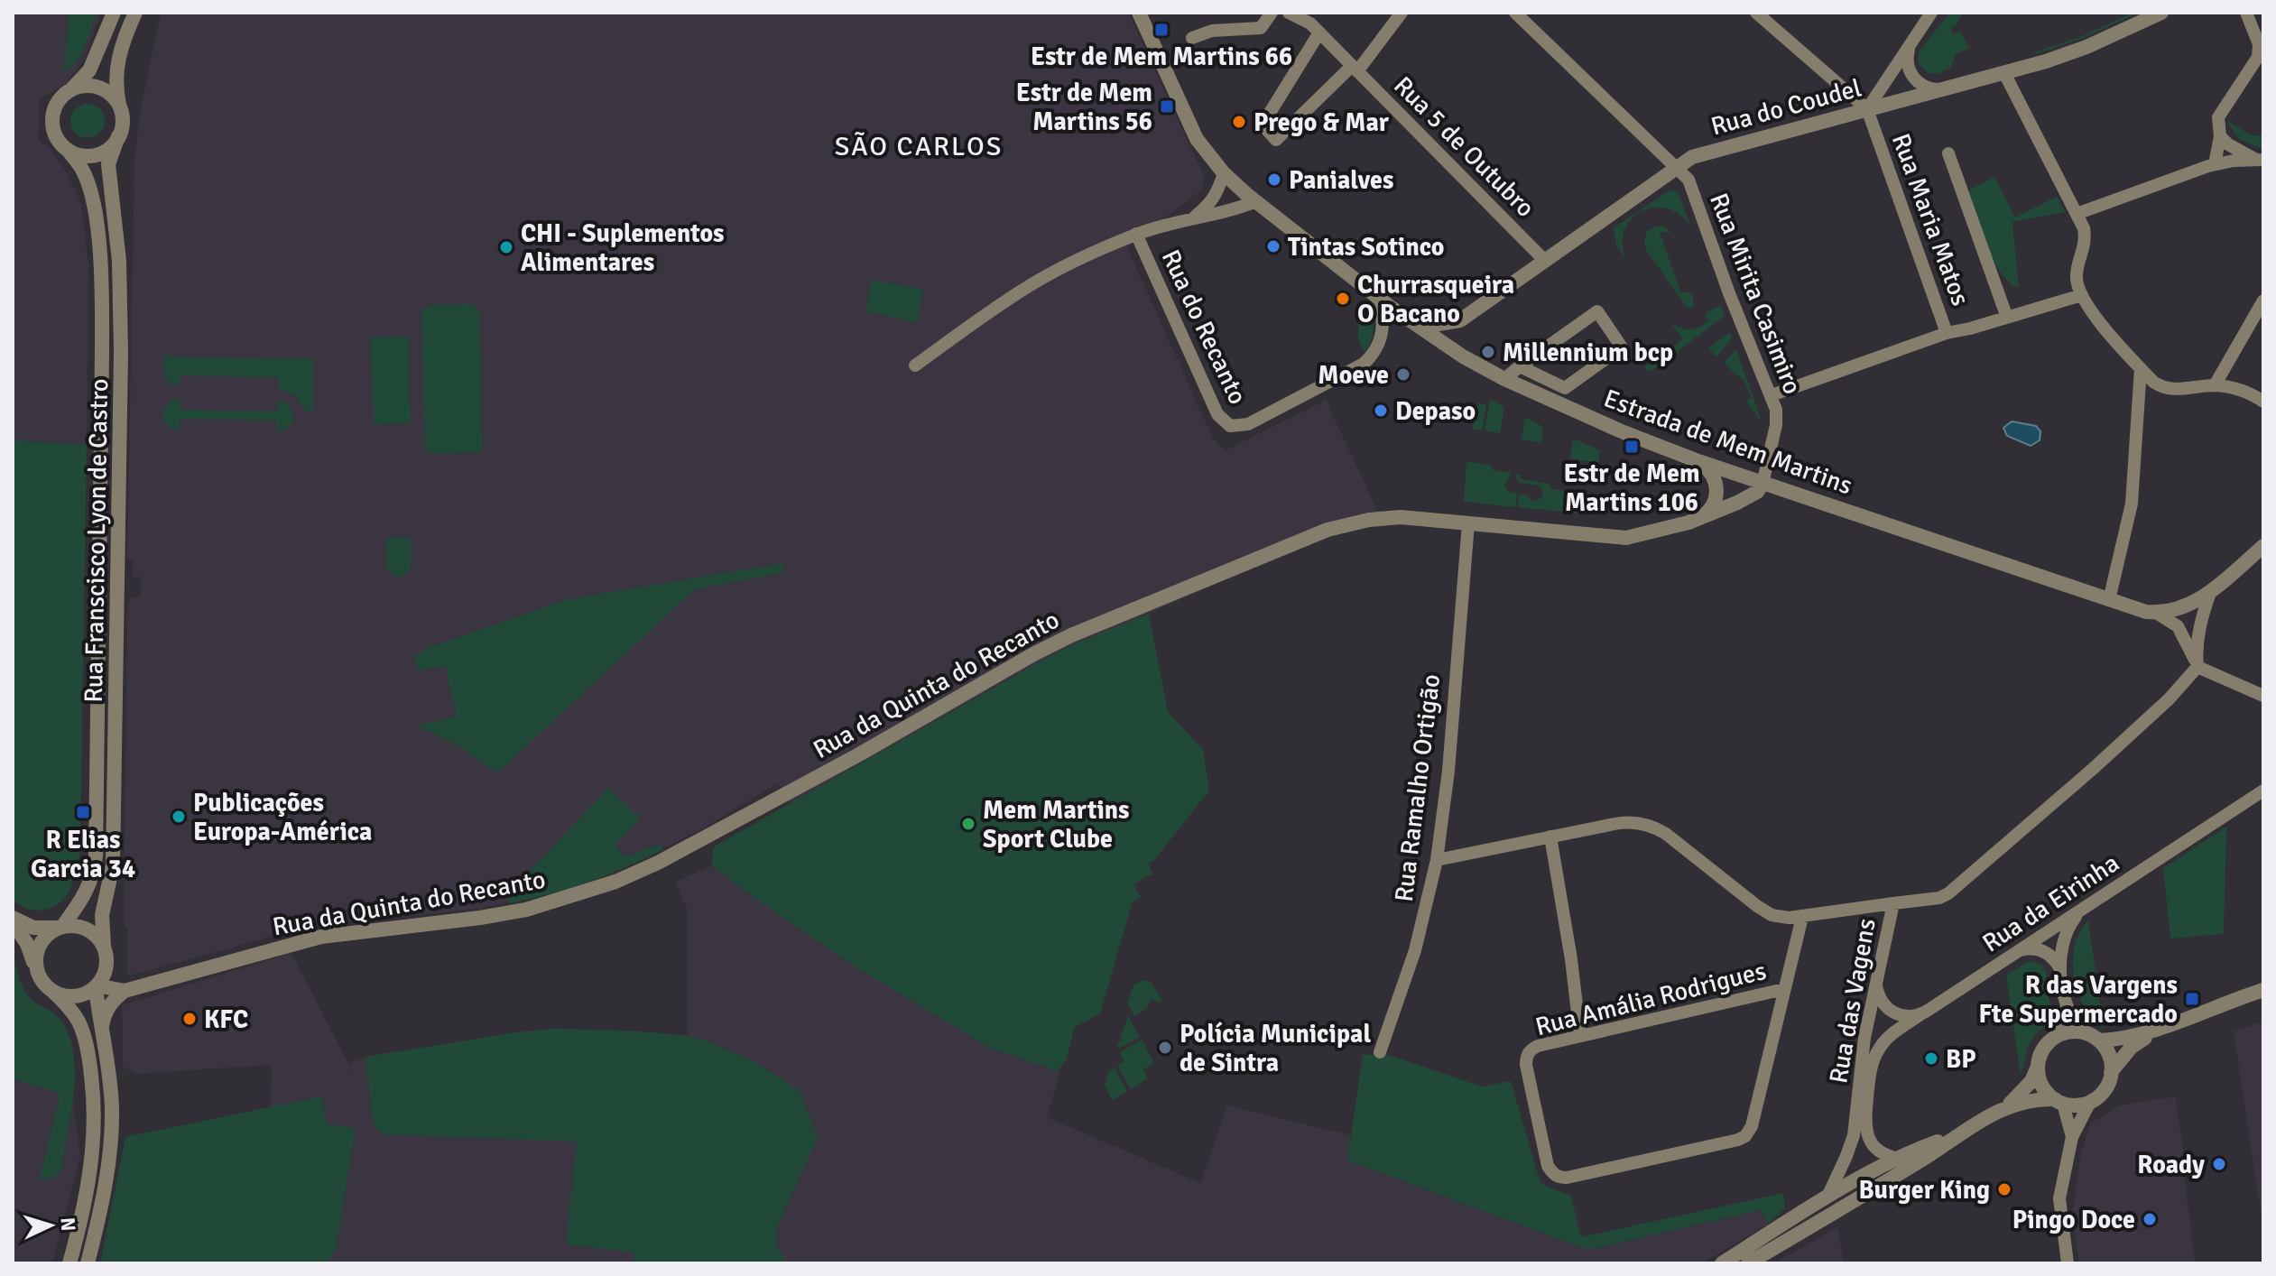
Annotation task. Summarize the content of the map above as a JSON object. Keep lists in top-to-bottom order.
{
  "streets": {
    "street": [
      "Rua do Coudel",
      "Rua 5 de Outubro",
      "Rua Maria Matos",
      "Rua Mirita Casimiro",
      "Rua do Recanto",
      "Estrada de Mem Martins",
      "Rua Franscisco Lyon de Castro",
      "Rua da Quinta do Recanto",
      "Rua Ramalho Ortigão",
      "Rua da Eirinha",
      "Rua Amália Rodrigues",
      "Rua das Vagens"
    ]
  },
  "crossings": [
    ["Rua do Coudel", "Rua 5 de Outubro"],
    ["Rua do Coudel", "Rua Maria Matos"],
    ["Rua do Coudel", "Rua Mirita Casimiro"],
    ["Rua Maria Matos", "Rua Mirita Casimiro"],
    ["Rua Mirita Casimiro", "Estrada de Mem Martins"],
    ["Rua Mirita Casimiro", "Rua da Quinta do Recanto"],
    ["Rua do Recanto", "Estrada de Mem Martins"],
    ["Estrada de Mem Martins", "Rua da Quinta do Recanto"],
    ["Rua Franscisco Lyon de Castro", "Rua da Quinta do Recanto"],
    ["Rua da Quinta do Recanto", "Rua Ramalho Ortigão"],
    ["Rua da Eirinha", "Rua das Vagens"]
  ],
  "districts": ["SÃO CARLOS"],
  "places": {
    "transit": [
      "Estr de Mem Martins 66",
      "Estr de Mem Martins 56",
      "Estr de Mem Martins 106",
      "R Elias Garcia 34",
      "R das Vargens Fte Supermercado"
    ],
    "other": [
      "Prego & Mar",
      "Panialves",
      "Tintas Sotinco",
      "CHI - Suplementos Alimentares",
      "Churrasqueira O Bacano",
      "Millennium bcp",
      "Moeve",
      "Depaso",
      "Publicações Europa-América",
      "Mem Martins Sport Clube",
      "KFC",
      "Polícia Municipal de Sintra",
      "BP",
      "Roady",
      "Burger King",
      "Pingo Doce"
    ]
  },
  "north": "right"
}
